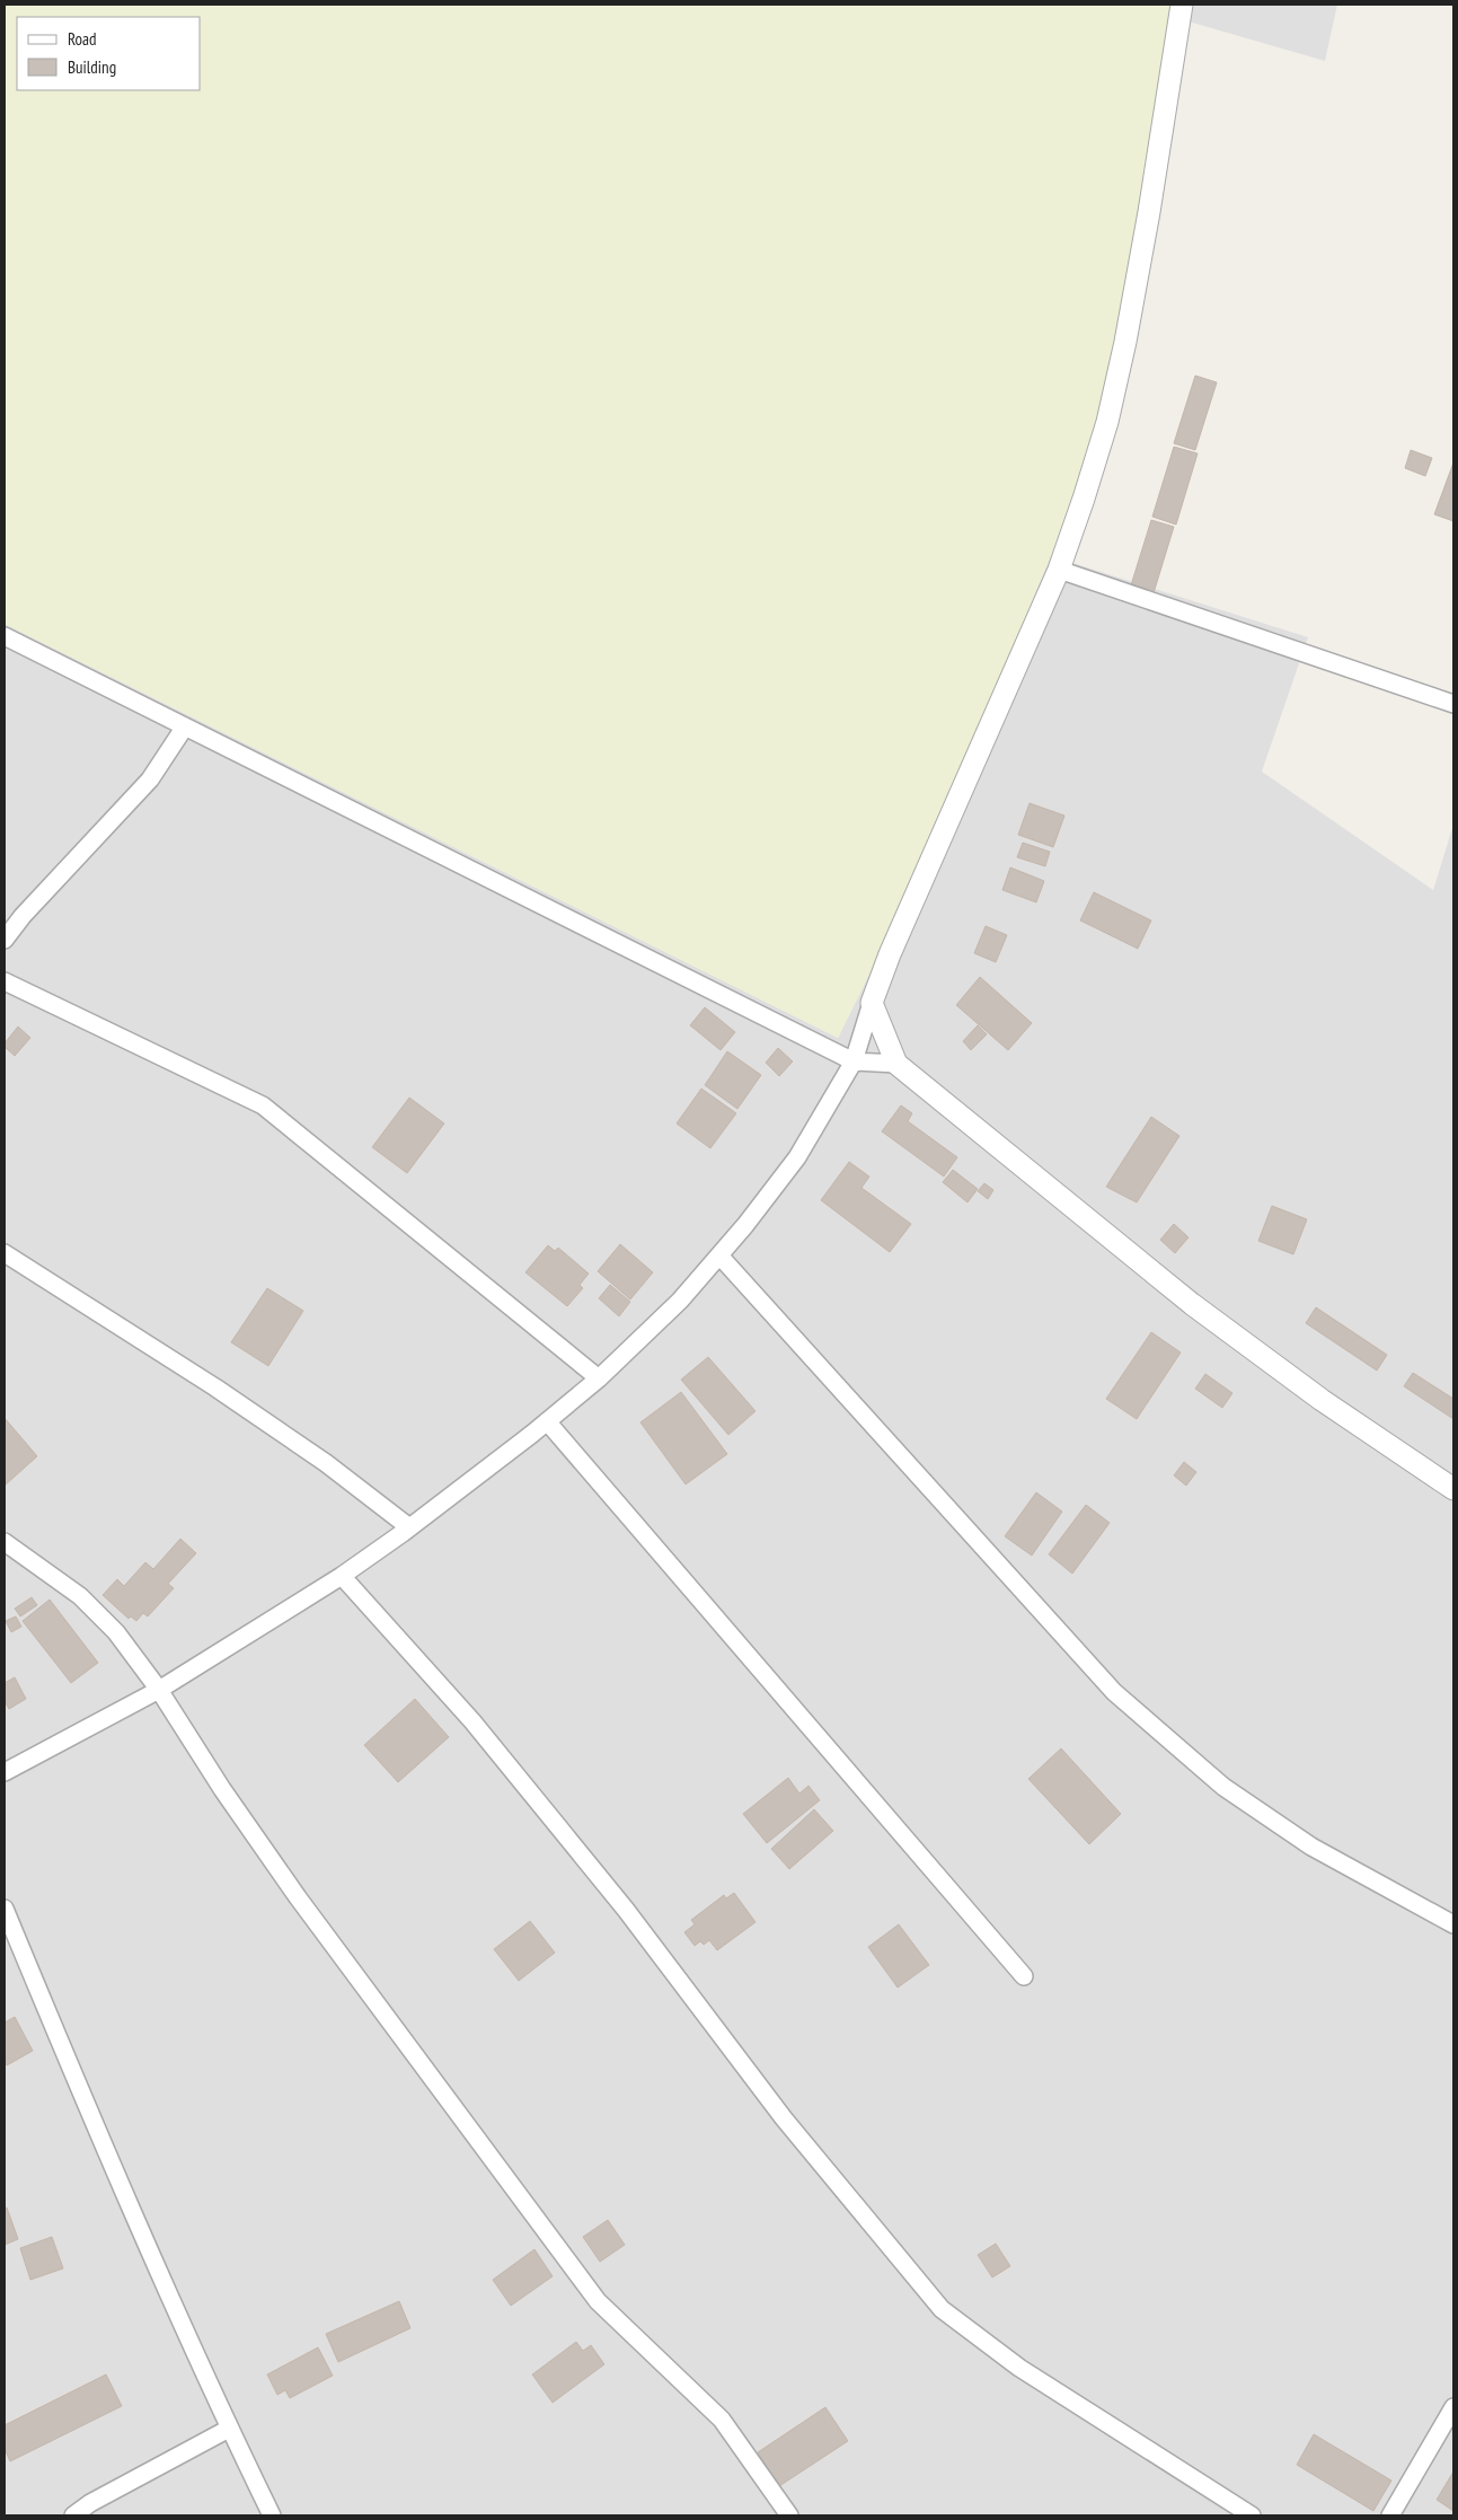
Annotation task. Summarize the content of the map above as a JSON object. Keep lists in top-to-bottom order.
{
  "legend": ["Road", "Building"]
}
